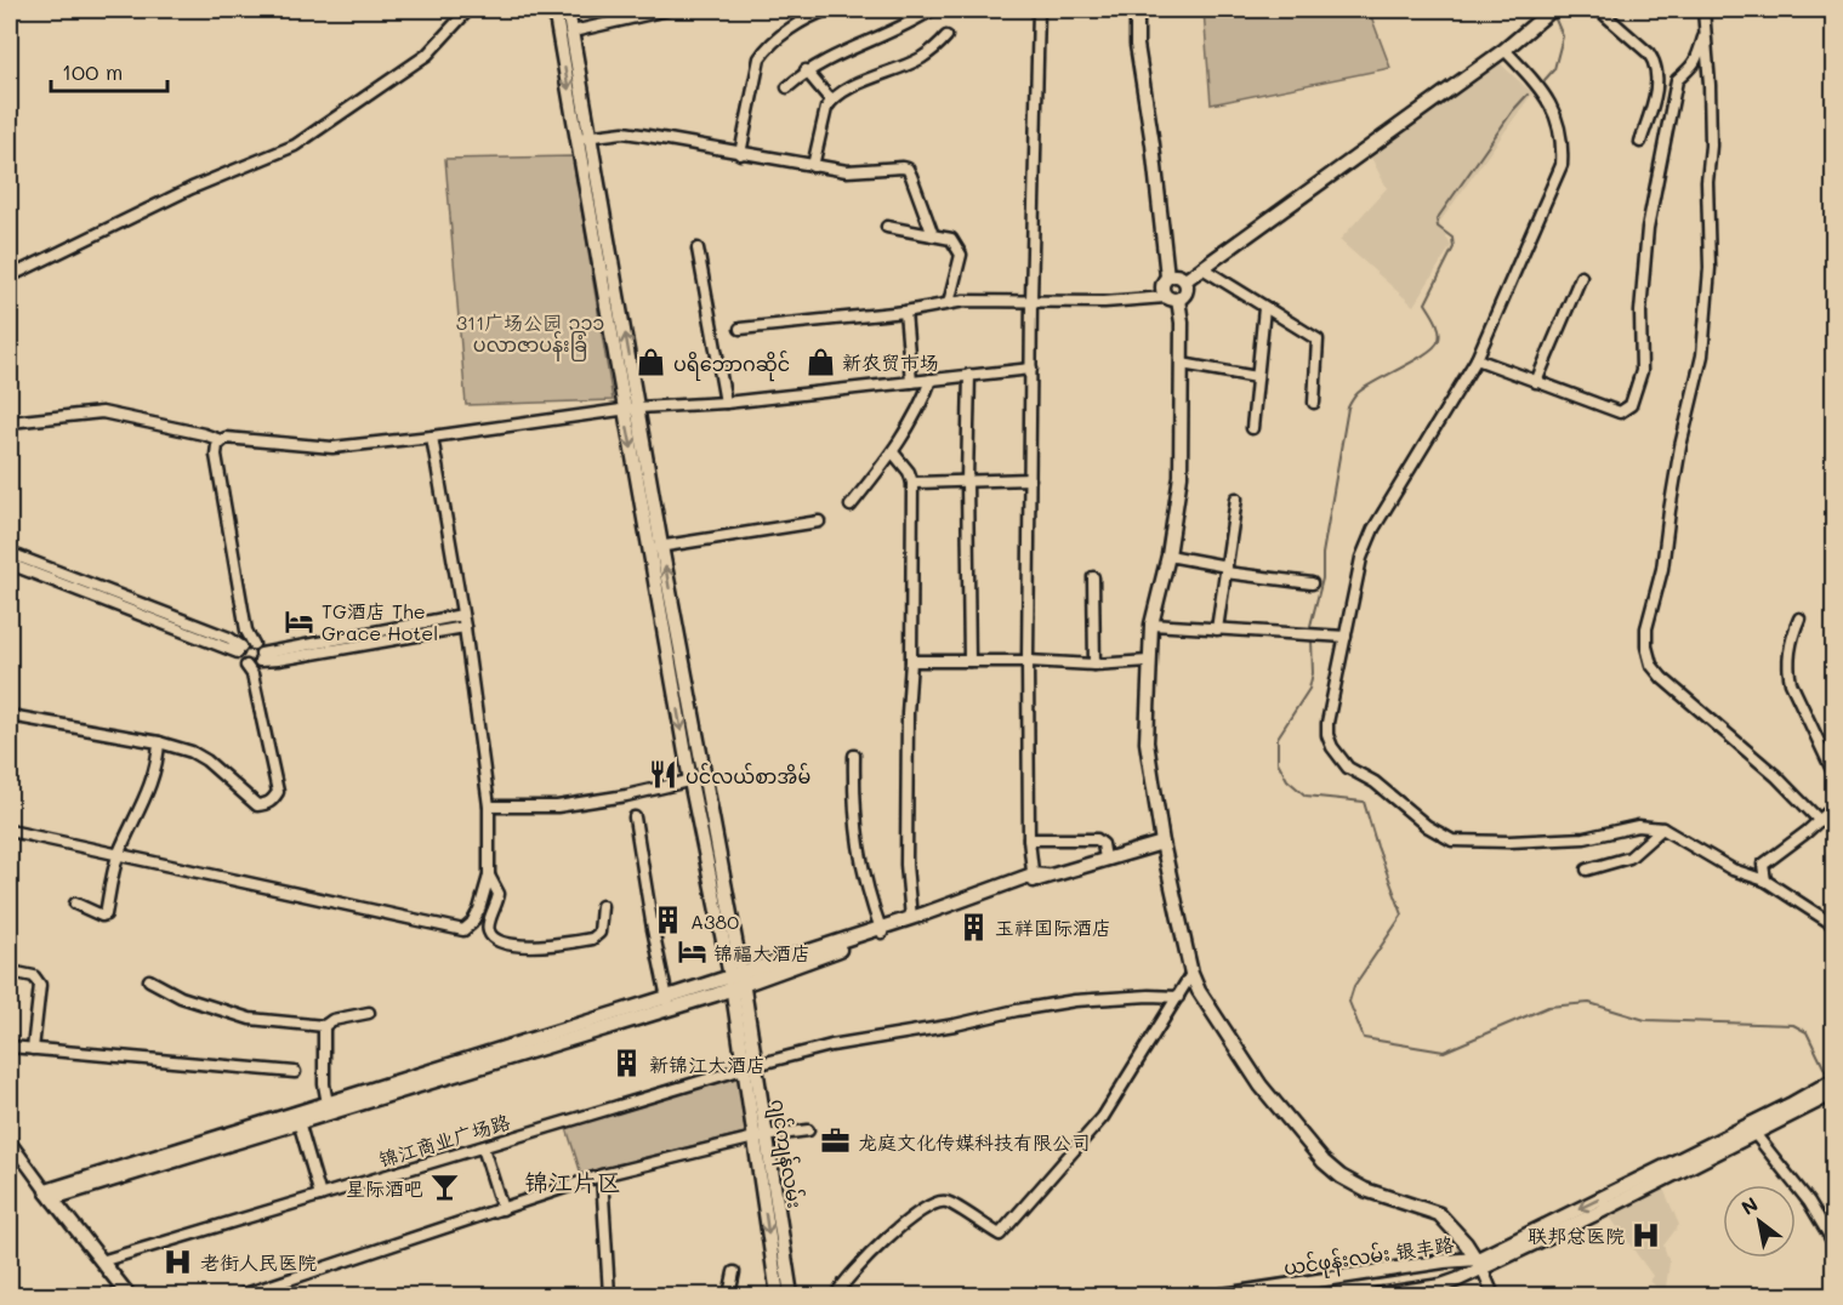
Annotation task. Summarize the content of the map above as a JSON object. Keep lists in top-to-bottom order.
{
  "streets": {
    "main road": ["ဂျင်ကျန်လမ်း", "ယင်ဖုန်းလမ်း 银丰路"],
    "street": ["锦江商业广场路"]
  },
  "crossings": [
    ["锦江商业广场路", "ဂျင်ကျန်လမ်း"]
  ],
  "districts": ["锦江片区"],
  "parks": ["311广场公园 ၃၁၁ ပလာဇာပန်းခြံ"],
  "places": {
    "shop": ["新农贸市场", "ပရိဘောဂဆိုင်"],
    "hotel": ["TG酒店 The Grace Hotel", "锦福大酒店"],
    "restaurant": ["ပင်လယ်စာအိမ်"],
    "building": ["A380", "玉祥国际酒店", "新锦江大酒店"],
    "office": ["龙庭文化传媒科技有限公司"],
    "bar": ["星际酒吧"],
    "hospital": ["联邦总医院", "老街人民医院"]
  },
  "scale_bar": "100 m",
  "north": "top left"
}
